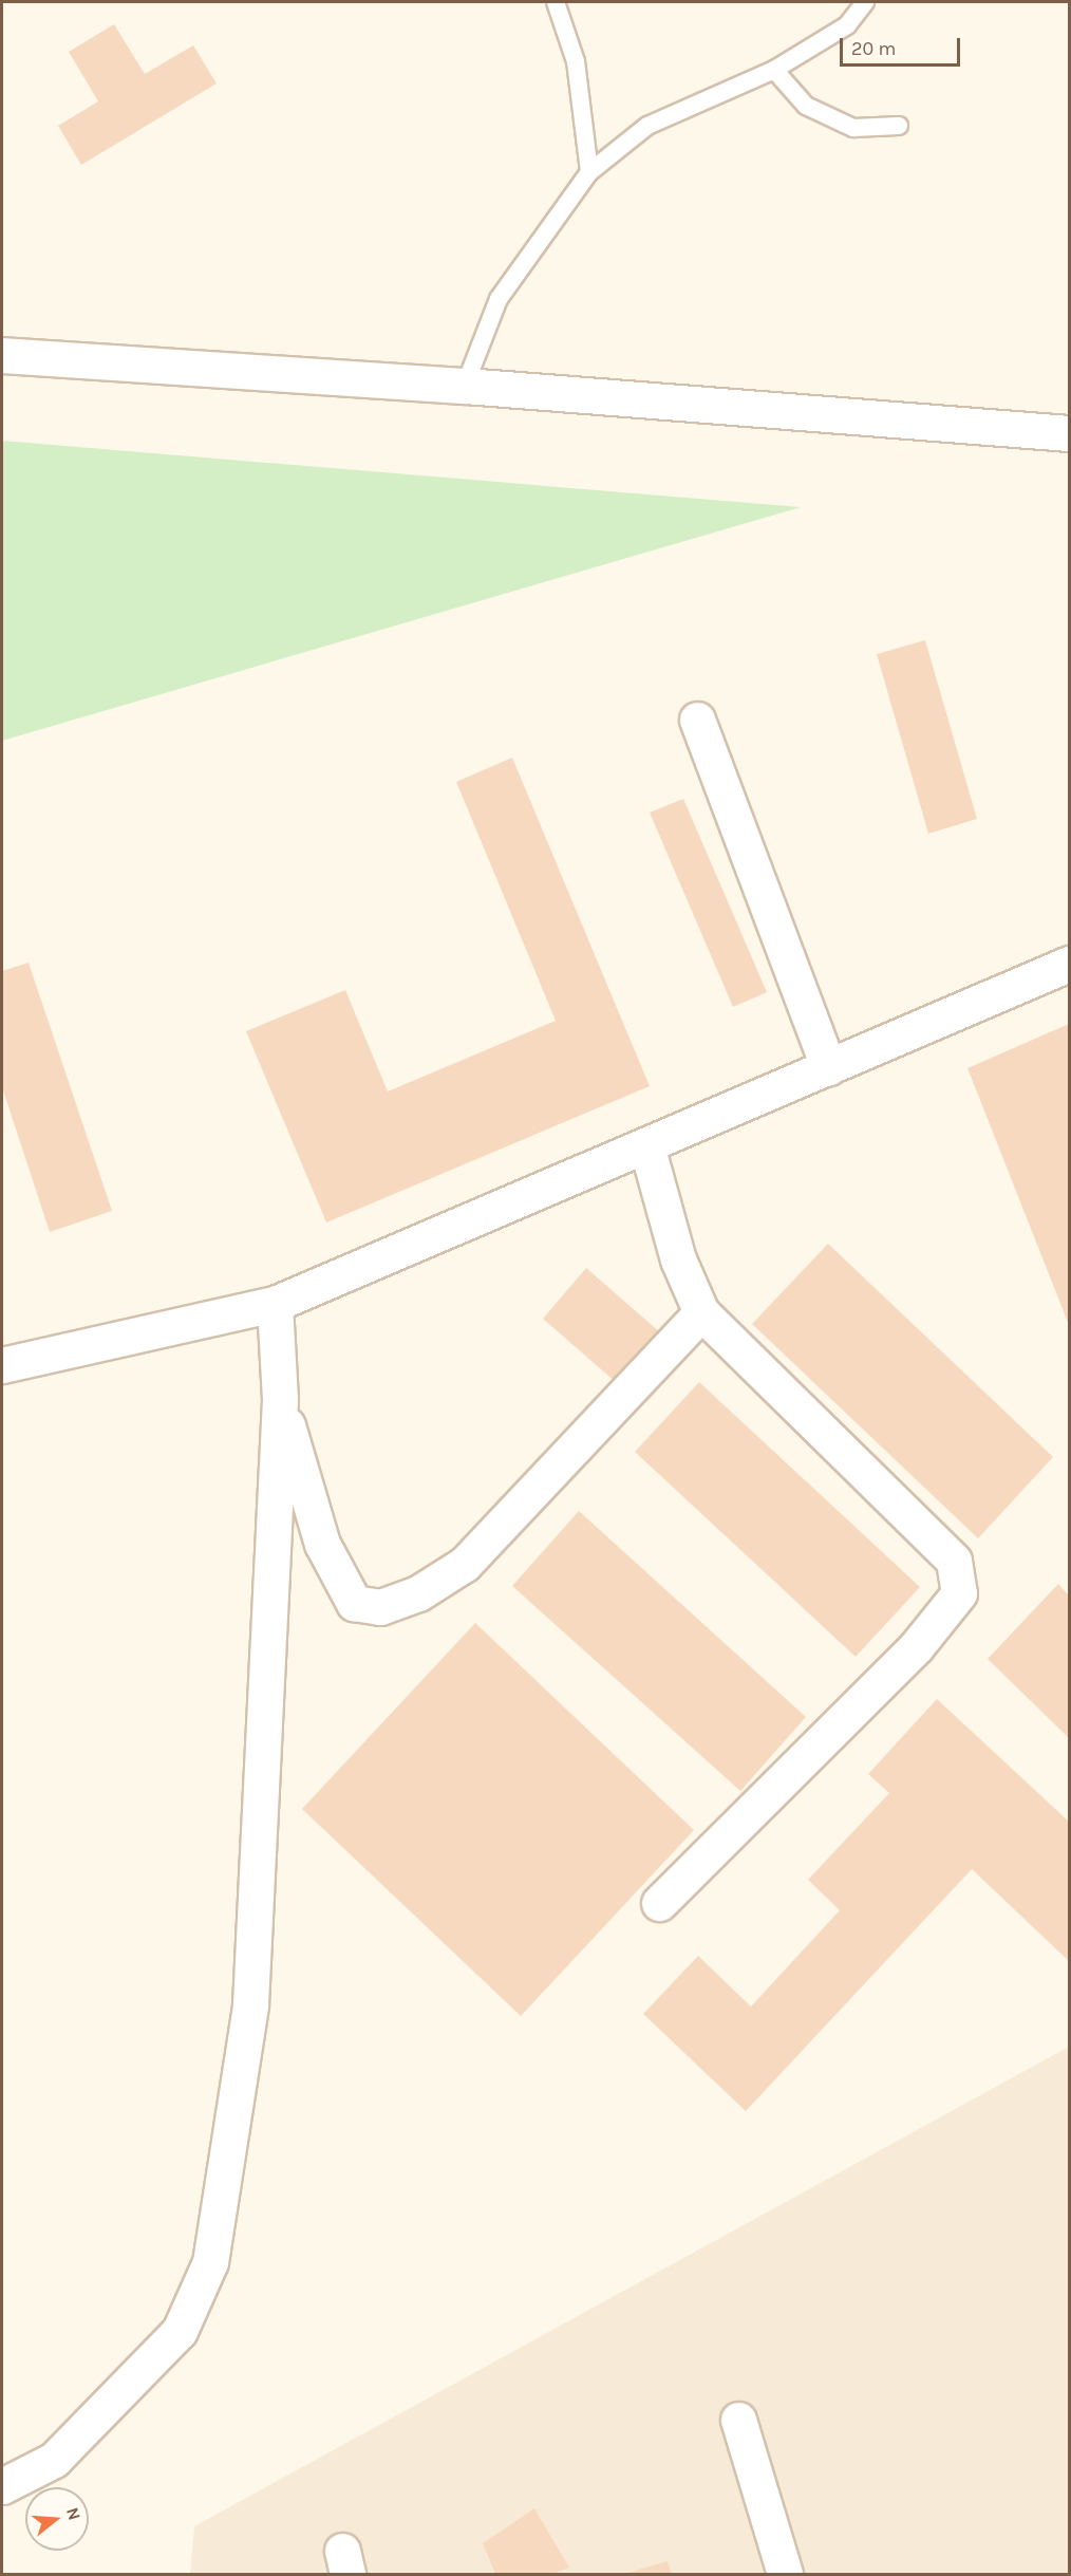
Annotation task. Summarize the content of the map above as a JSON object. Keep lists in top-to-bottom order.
{
  "scale_bar": "20 m",
  "north": "right"
}
